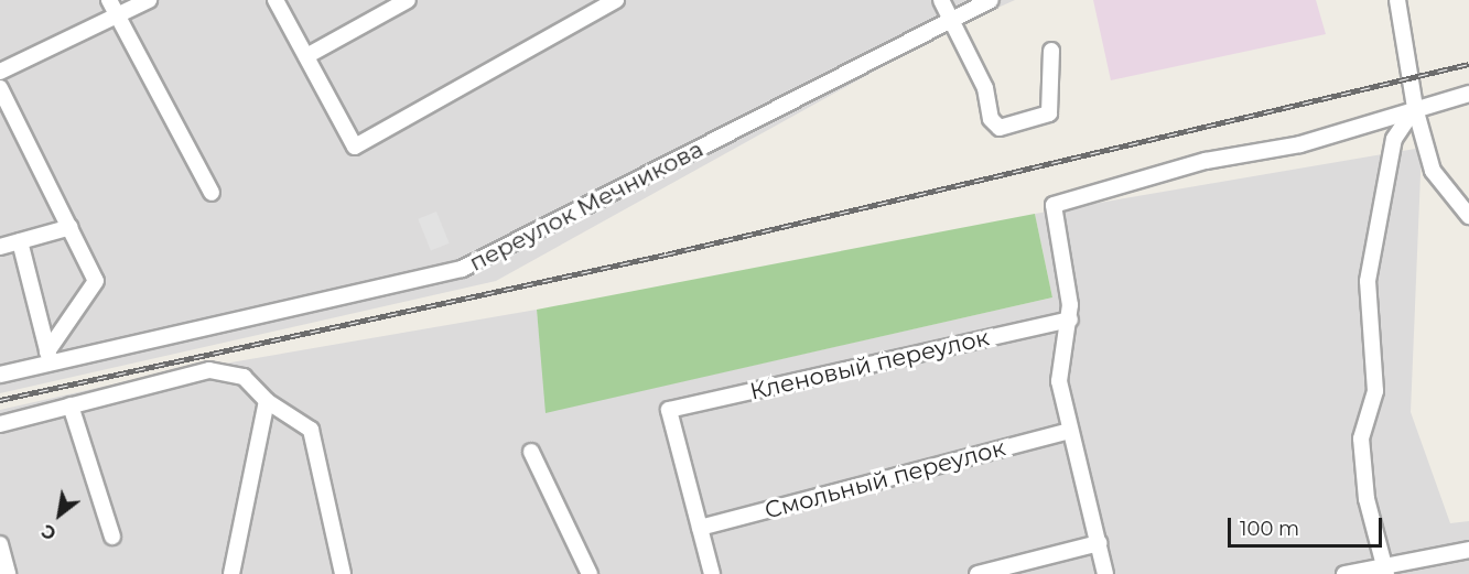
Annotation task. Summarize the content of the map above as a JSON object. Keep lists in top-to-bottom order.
{
  "streets": {
    "street": ["переулок Мечникова", "Кленовый переулок", "Смольный переулок"]
  },
  "crossings": [
    ["Кленовый переулок", "Смольный переулок"]
  ],
  "scale_bar": "100 m",
  "north": "bottom left"
}
